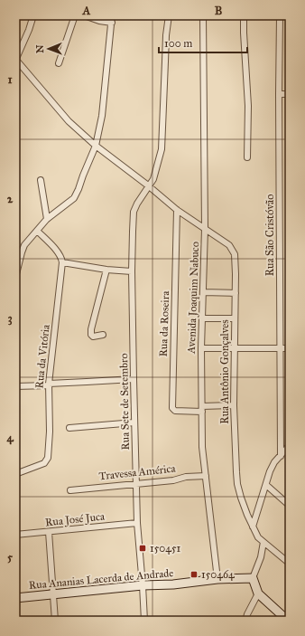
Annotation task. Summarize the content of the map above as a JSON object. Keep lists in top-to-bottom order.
{
  "streets": {
    "street": [
      "Rua São Cristóvão",
      "Avenida Joaquim Nabuco",
      "Rua da Roseira",
      "Rua da Vitória",
      "Rua Antônio Gonçalves",
      "Rua Sete de Setembro",
      "Travessa América",
      "Rua José Juca",
      "Rua Ananias Lacerda de Andrade"
    ]
  },
  "crossings": [
    ["Avenida Joaquim Nabuco", "Rua da Roseira"],
    ["Avenida Joaquim Nabuco", "Rua Antônio Gonçalves"],
    ["Avenida Joaquim Nabuco", "Travessa América"],
    ["Avenida Joaquim Nabuco", "Rua Ananias Lacerda de Andrade"],
    ["Rua da Roseira", "Rua Antônio Gonçalves"],
    ["Rua Antônio Gonçalves", "Rua Sete de Setembro"],
    ["Rua Sete de Setembro", "Travessa América"],
    ["Rua Sete de Setembro", "Rua José Juca"],
    ["Rua Sete de Setembro", "Rua Ananias Lacerda de Andrade"]
  ],
  "places": {
    "transit": ["150451", "150464"]
  },
  "scale_bar": "100 m",
  "north": "left",
  "grid": {
    "columns": ["A", "B"],
    "rows": [
      "1",
      "2",
      "3",
      "4",
      "5"
    ]
  }
}
